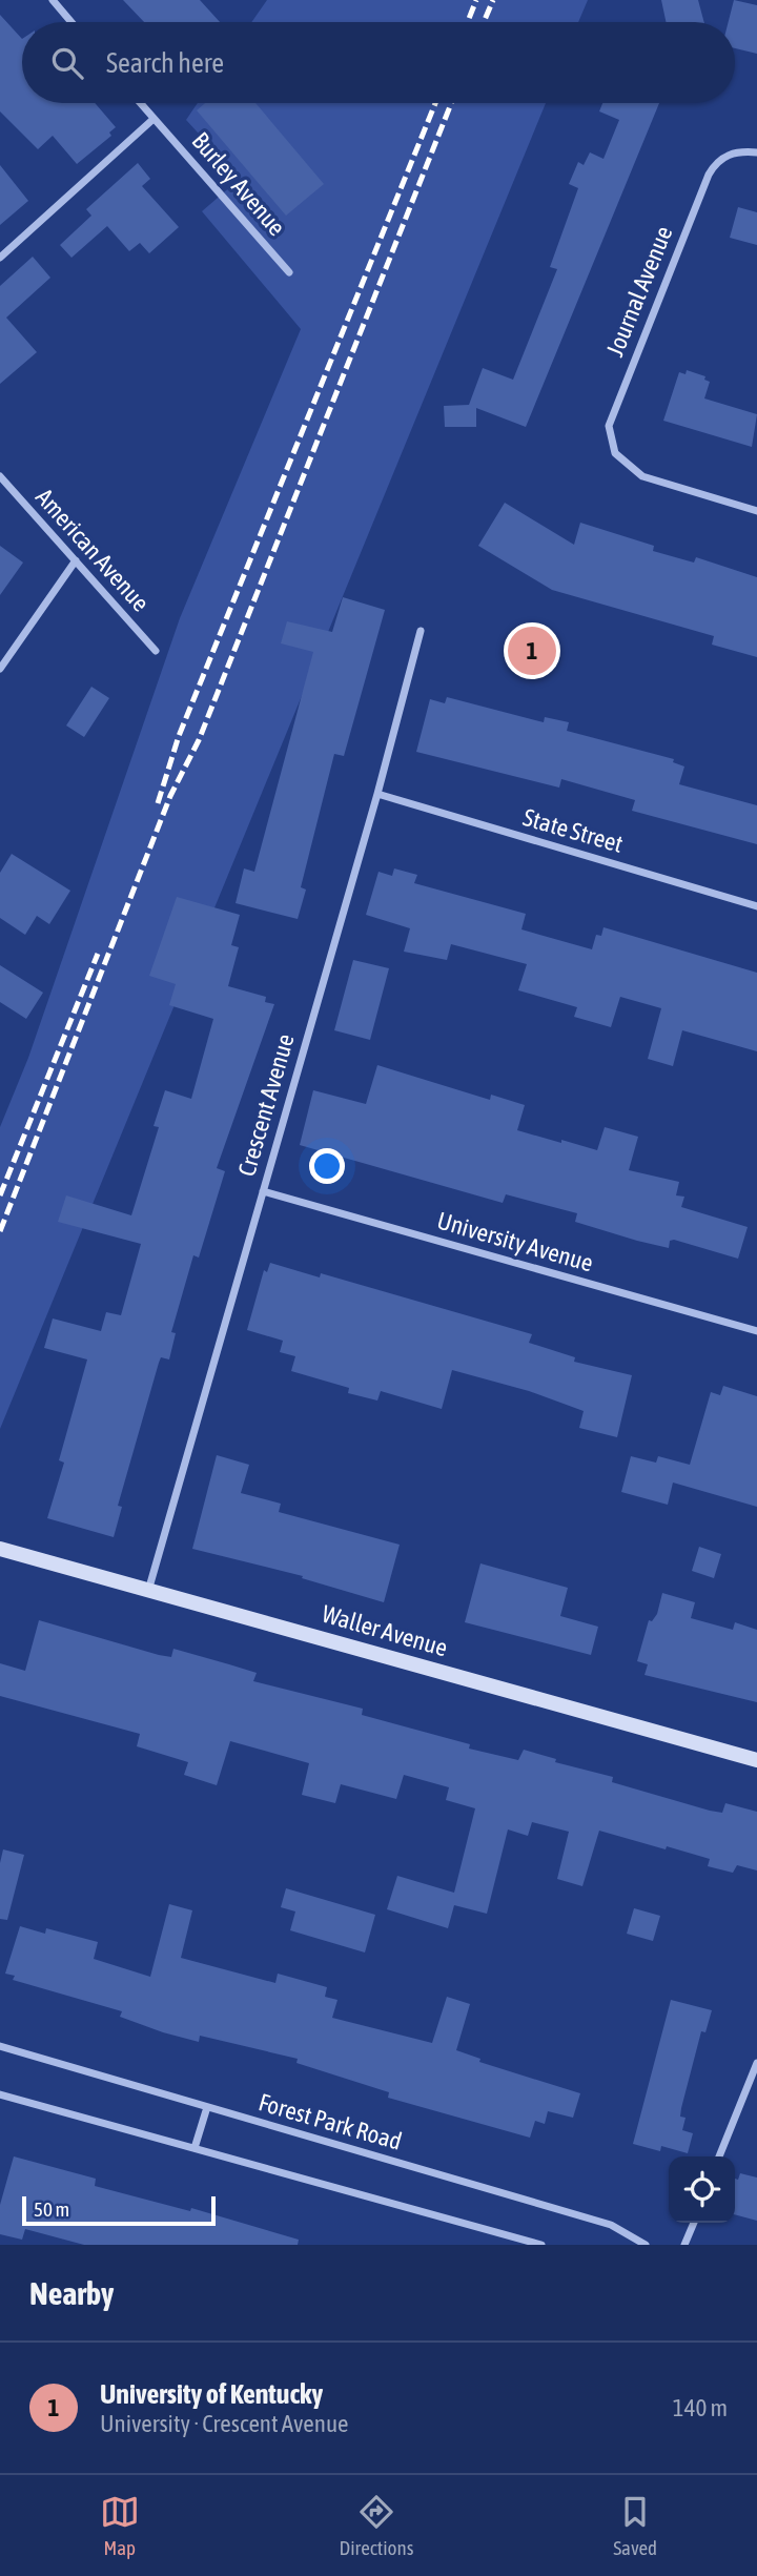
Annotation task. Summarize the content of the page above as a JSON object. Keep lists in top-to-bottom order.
{
  "streets": {
    "main road": ["Waller Avenue"],
    "street": [
      "Burley Avenue",
      "Journal Avenue",
      "American Avenue",
      "State Street",
      "Crescent Avenue",
      "University Avenue",
      "Forest Park Road"
    ]
  },
  "crossings": [
    ["State Street", "Crescent Avenue"],
    ["Crescent Avenue", "University Avenue"],
    ["Crescent Avenue", "Waller Avenue"]
  ],
  "scale_bar": "50 m",
  "page": {
    "search": "Search here",
    "pins": "1",
    "scale": "50 m",
    "heading": "Nearby",
    "list": [
      {
        "mark": "1",
        "name": "University of Kentucky",
        "note": "University · Crescent Avenue",
        "value": "140 m"
      }
    ],
    "nav": ["Map", "Directions", "Saved"]
  }
}
